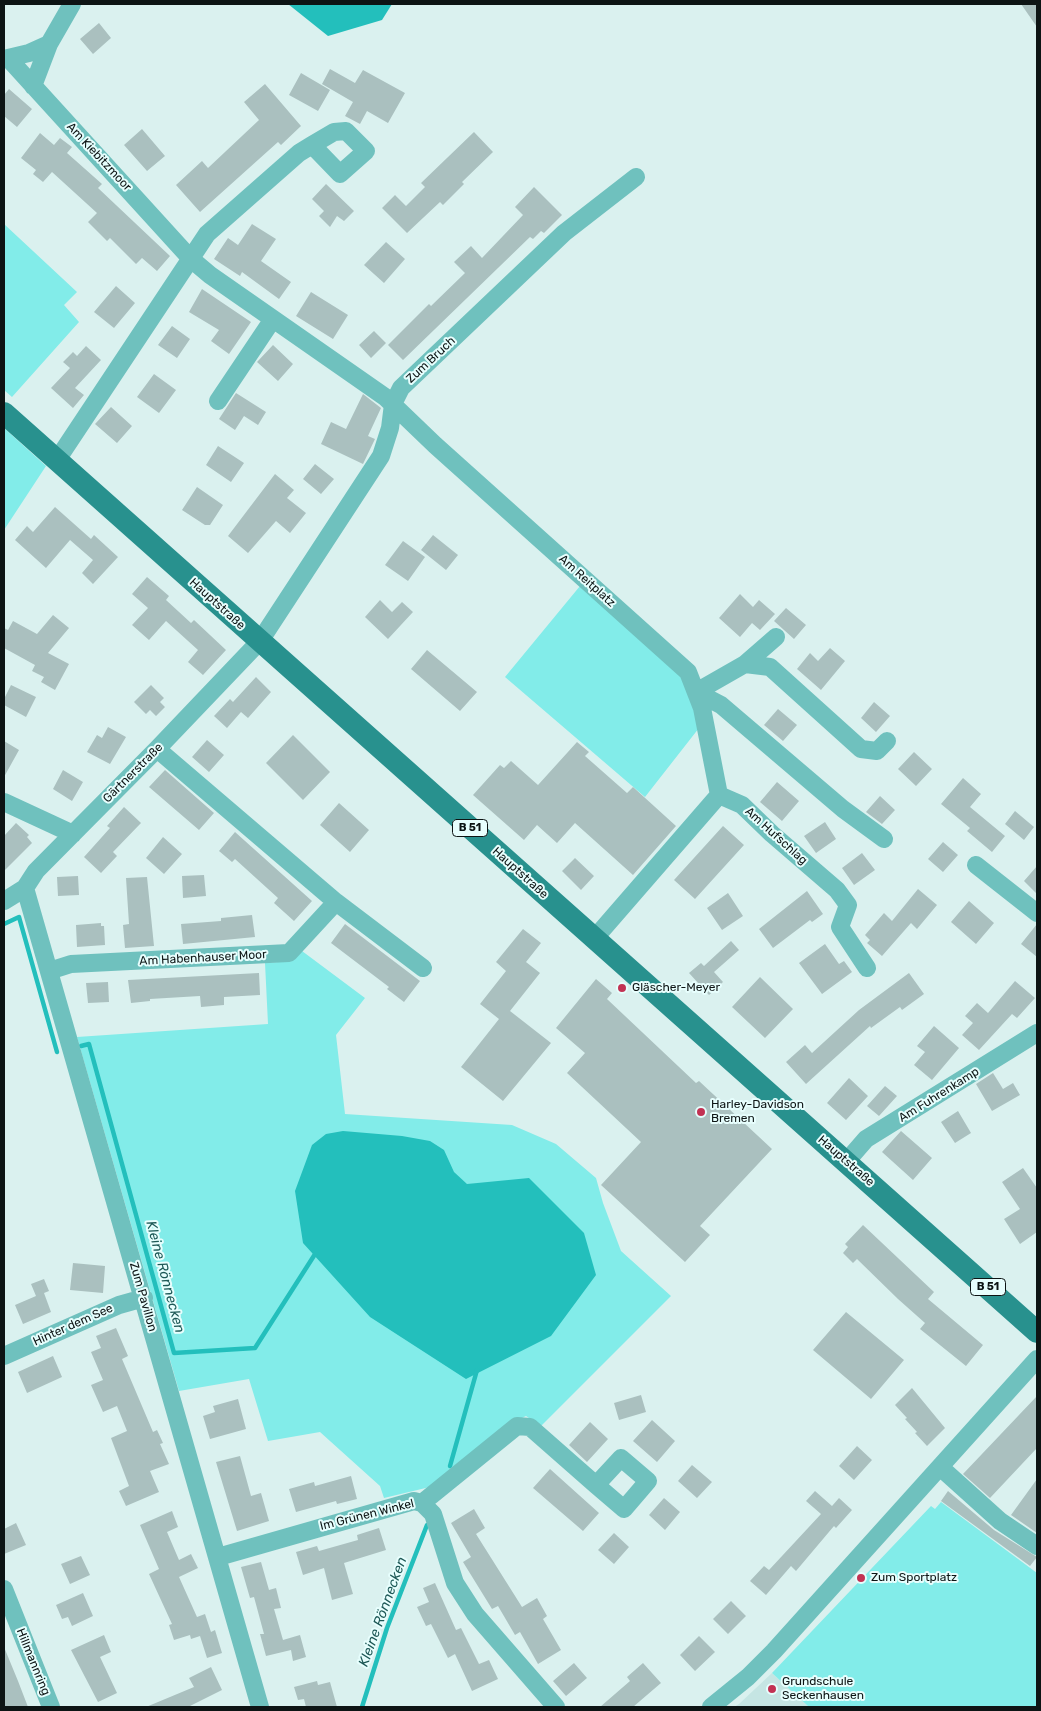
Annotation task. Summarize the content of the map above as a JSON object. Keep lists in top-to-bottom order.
{
  "streets": {
    "main road": ["Hauptstraße", "B 51"],
    "street": [
      "Am Kiebitzmoor",
      "Zum Bruch",
      "Am Reitplatz",
      "Gärtnerstraße",
      "Am Hufschlag",
      "Am Habenhauser Moor",
      "Am Fuhrenkamp",
      "Zum Pavillon",
      "Hinter dem See",
      "Im Grünen Winkel",
      "Hillmannring"
    ]
  },
  "crossings": [
    ["Am Kiebitzmoor", "Zum Bruch"],
    ["Am Kiebitzmoor", "Am Reitplatz"],
    ["Zum Bruch", "Am Reitplatz"],
    ["Zum Bruch", "Hauptstraße"],
    ["Zum Bruch", "Gärtnerstraße"],
    ["Am Reitplatz", "Am Hufschlag"],
    ["Hauptstraße", "Gärtnerstraße"],
    ["Hauptstraße", "Am Fuhrenkamp"],
    ["Gärtnerstraße", "Zum Pavillon"],
    ["Am Habenhauser Moor", "Zum Pavillon"],
    ["Zum Pavillon", "Hinter dem See"],
    ["Zum Pavillon", "Im Grünen Winkel"]
  ],
  "water": ["Kleine Rönnecken"],
  "places": [
    "Gläscher-Meyer",
    "Harley-Davidson Bremen",
    "Zum Sportplatz",
    "Grundschule Seckenhausen"
  ]
}
